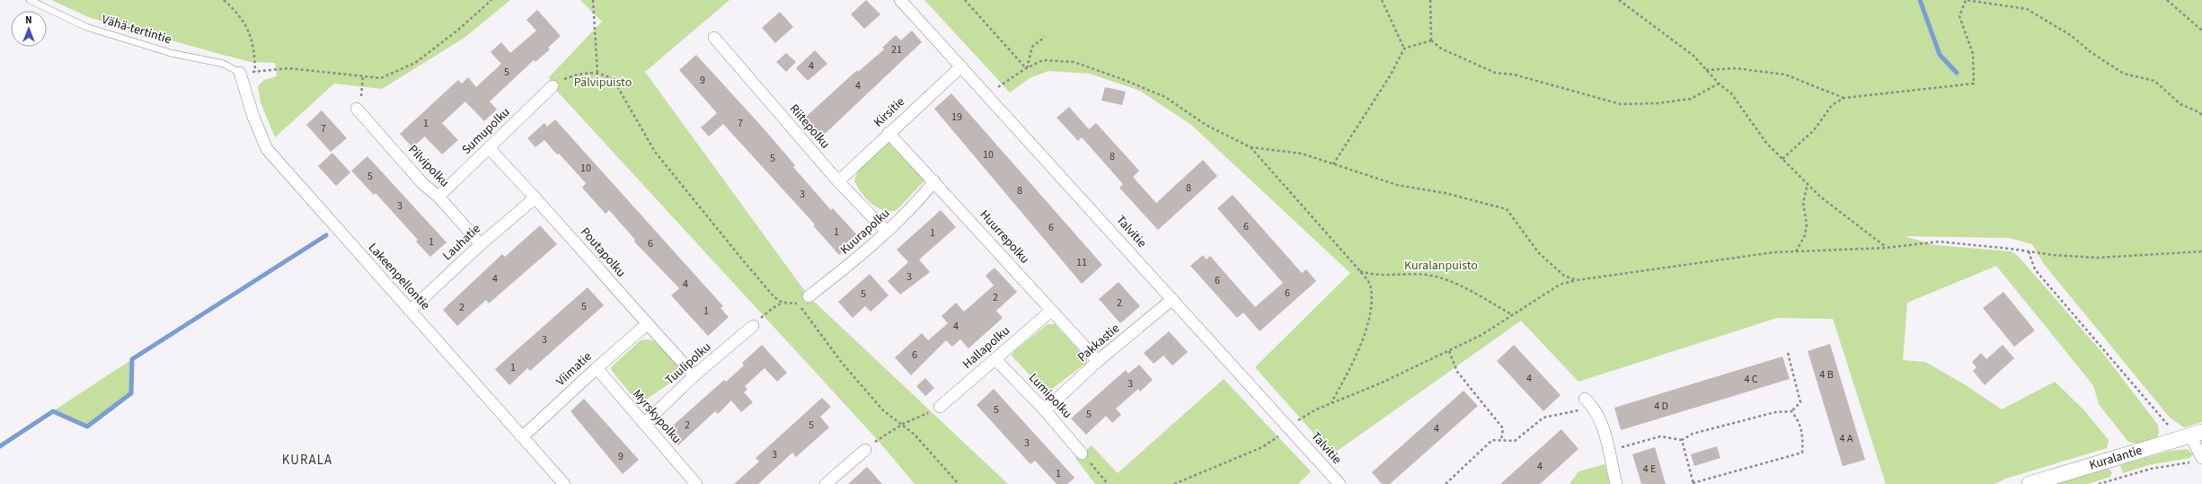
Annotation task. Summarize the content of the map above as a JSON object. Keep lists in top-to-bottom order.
{
  "streets": {
    "street": [
      "Kirsitie",
      "Riitepolku",
      "Sumupolku",
      "Pilvipolku",
      "Kuurapolku",
      "Talvitie",
      "Huurrepolku",
      "Lauhatie",
      "Poutapolku",
      "Lakeenpellontie",
      "Pakkastie",
      "Hallapolku",
      "Tuulipolku",
      "Viimatie",
      "Lumipolku",
      "Myrskypolku",
      "Kuralantie"
    ],
    "lane": ["Vähä-tertintie"]
  },
  "crossings": [
    ["Vähä-tertintie", "Lakeenpellontie"],
    ["Kirsitie", "Riitepolku"],
    ["Kirsitie", "Talvitie"],
    ["Kirsitie", "Huurrepolku"],
    ["Riitepolku", "Kuurapolku"],
    ["Sumupolku", "Pilvipolku"],
    ["Sumupolku", "Poutapolku"],
    ["Pilvipolku", "Lauhatie"],
    ["Kuurapolku", "Huurrepolku"],
    ["Talvitie", "Pakkastie"],
    ["Huurrepolku", "Pakkastie"],
    ["Huurrepolku", "Hallapolku"],
    ["Lauhatie", "Poutapolku"],
    ["Lauhatie", "Lakeenpellontie"],
    ["Poutapolku", "Tuulipolku"],
    ["Poutapolku", "Viimatie"],
    ["Lakeenpellontie", "Viimatie"],
    ["Pakkastie", "Lumipolku"],
    ["Hallapolku", "Lumipolku"],
    ["Tuulipolku", "Myrskypolku"],
    ["Viimatie", "Myrskypolku"]
  ],
  "districts": ["KURALA"],
  "parks": ["Pälvipuisto", "Kuralanpuisto"],
  "house_numbers": [
    "21",
    "4",
    "5",
    "9",
    "4",
    "19",
    "1",
    "7",
    "7",
    "10",
    "8",
    "5",
    "10",
    "5",
    "8",
    "8",
    "3",
    "3",
    "6",
    "6",
    "1",
    "1",
    "1",
    "6",
    "11",
    "3",
    "4",
    "6",
    "4",
    "6",
    "5",
    "2",
    "2",
    "5",
    "2",
    "1",
    "4",
    "3",
    "6",
    "1",
    "4 B",
    "4",
    "4 C",
    "3",
    "4 D",
    "5",
    "5",
    "2",
    "5",
    "4",
    "4 A",
    "3",
    "3",
    "9",
    "4",
    "4 E",
    "1"
  ],
  "north": "top"
}
